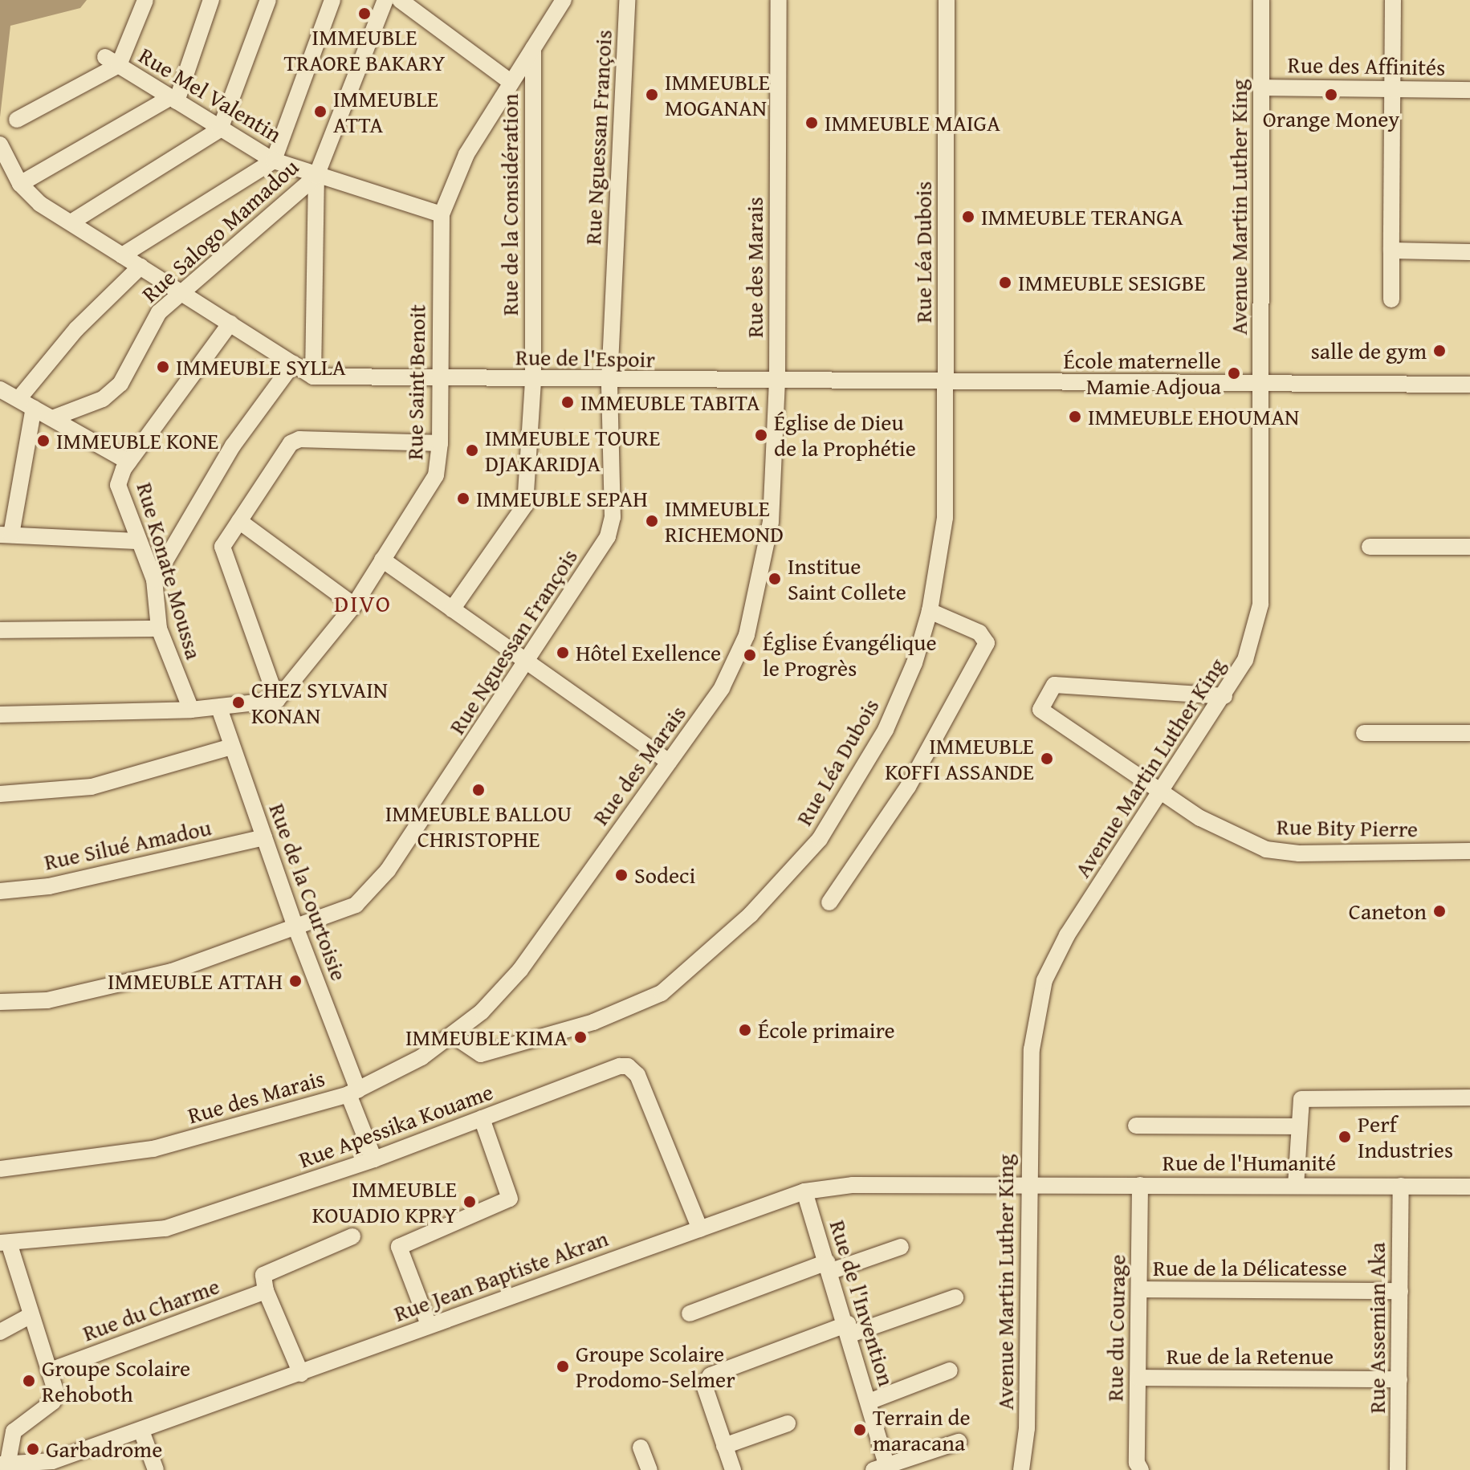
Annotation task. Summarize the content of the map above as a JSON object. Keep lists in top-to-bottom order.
{
  "streets": {
    "street": [
      "Rue des Affinités",
      "Rue Mel Valentin",
      "Rue Nguessan François",
      "Rue de la Considération",
      "Avenue Martin Luther King",
      "Rue Salogo Mamadou",
      "Rue Léa Dubois",
      "Rue des Marais",
      "Rue de l'Espoir",
      "Rue Saint Benoit",
      "Rue Konate Moussa",
      "Rue Bity Pierre",
      "Rue Silué Amadou",
      "Rue de la Courtoisie",
      "Rue Apessika Kouame",
      "Rue de l'Humanité",
      "Rue de la Délicatesse",
      "Rue Jean Baptiste Akran",
      "Rue de l'Invention",
      "Rue du Charme",
      "Rue du Courage",
      "Rue Assemian Aka",
      "Rue de la Retenue"
    ]
  },
  "crossings": [
    ["Rue des Affinités", "Avenue Martin Luther King"],
    ["Rue Mel Valentin", "Rue Salogo Mamadou"],
    ["Rue Mel Valentin", "Rue Saint Benoit"],
    ["Rue Nguessan François", "Rue de l'Espoir"],
    ["Rue Nguessan François", "Rue de la Courtoisie"],
    ["Rue de la Considération", "Rue de l'Espoir"],
    ["Rue de la Considération", "Rue Saint Benoit"],
    ["Avenue Martin Luther King", "Rue de l'Espoir"],
    ["Avenue Martin Luther King", "Rue Bity Pierre"],
    ["Avenue Martin Luther King", "Rue de l'Humanité"],
    ["Avenue Martin Luther King", "Rue Jean Baptiste Akran"],
    ["Rue Léa Dubois", "Rue des Marais"],
    ["Rue Léa Dubois", "Rue de l'Espoir"],
    ["Rue des Marais", "Rue de l'Espoir"],
    ["Rue des Marais", "Rue de la Courtoisie"],
    ["Rue de l'Espoir", "Rue Saint Benoit"],
    ["Rue Silué Amadou", "Rue de la Courtoisie"],
    ["Rue de la Courtoisie", "Rue Apessika Kouame"],
    ["Rue Apessika Kouame", "Rue Jean Baptiste Akran"],
    ["Rue de l'Humanité", "Rue Jean Baptiste Akran"],
    ["Rue de l'Humanité", "Rue du Courage"],
    ["Rue de l'Humanité", "Rue Assemian Aka"],
    ["Rue de la Délicatesse", "Rue du Courage"],
    ["Rue de la Délicatesse", "Rue Assemian Aka"],
    ["Rue Jean Baptiste Akran", "Rue de l'Invention"],
    ["Rue du Courage", "Rue de la Retenue"],
    ["Rue Assemian Aka", "Rue de la Retenue"]
  ],
  "districts": ["DIVO"],
  "places": [
    "IMMEUBLE TRAORE BAKARY",
    "IMMEUBLE MOGANAN",
    "Orange Money",
    "IMMEUBLE ATTA",
    "IMMEUBLE MAIGA",
    "IMMEUBLE TERANGA",
    "IMMEUBLE SESIGBE",
    "salle de gym",
    "IMMEUBLE SYLLA",
    "École maternelle Mamie Adjoua",
    "IMMEUBLE TABITA",
    "IMMEUBLE EHOUMAN",
    "Église de Dieu de la Prophétie",
    "IMMEUBLE KONE",
    "IMMEUBLE TOURE DJAKARIDJA",
    "IMMEUBLE SEPAH",
    "IMMEUBLE RICHEMOND",
    "Institue Saint Collete",
    "Hôtel Exellence",
    "Église Évangélique le Progrès",
    "CHEZ SYLVAIN KONAN",
    "IMMEUBLE KOFFI ASSANDE",
    "IMMEUBLE BALLOU CHRISTOPHE",
    "Sodeci",
    "Caneton",
    "IMMEUBLE ATTAH",
    "École primaire",
    "IMMEUBLE KIMA",
    "Perf Industries",
    "IMMEUBLE KOUADIO KPRY",
    "Groupe Scolaire Prodomo-Selmer",
    "Groupe Scolaire Rehoboth",
    "Terrain de maracana",
    "Garbadrome"
  ]
}
